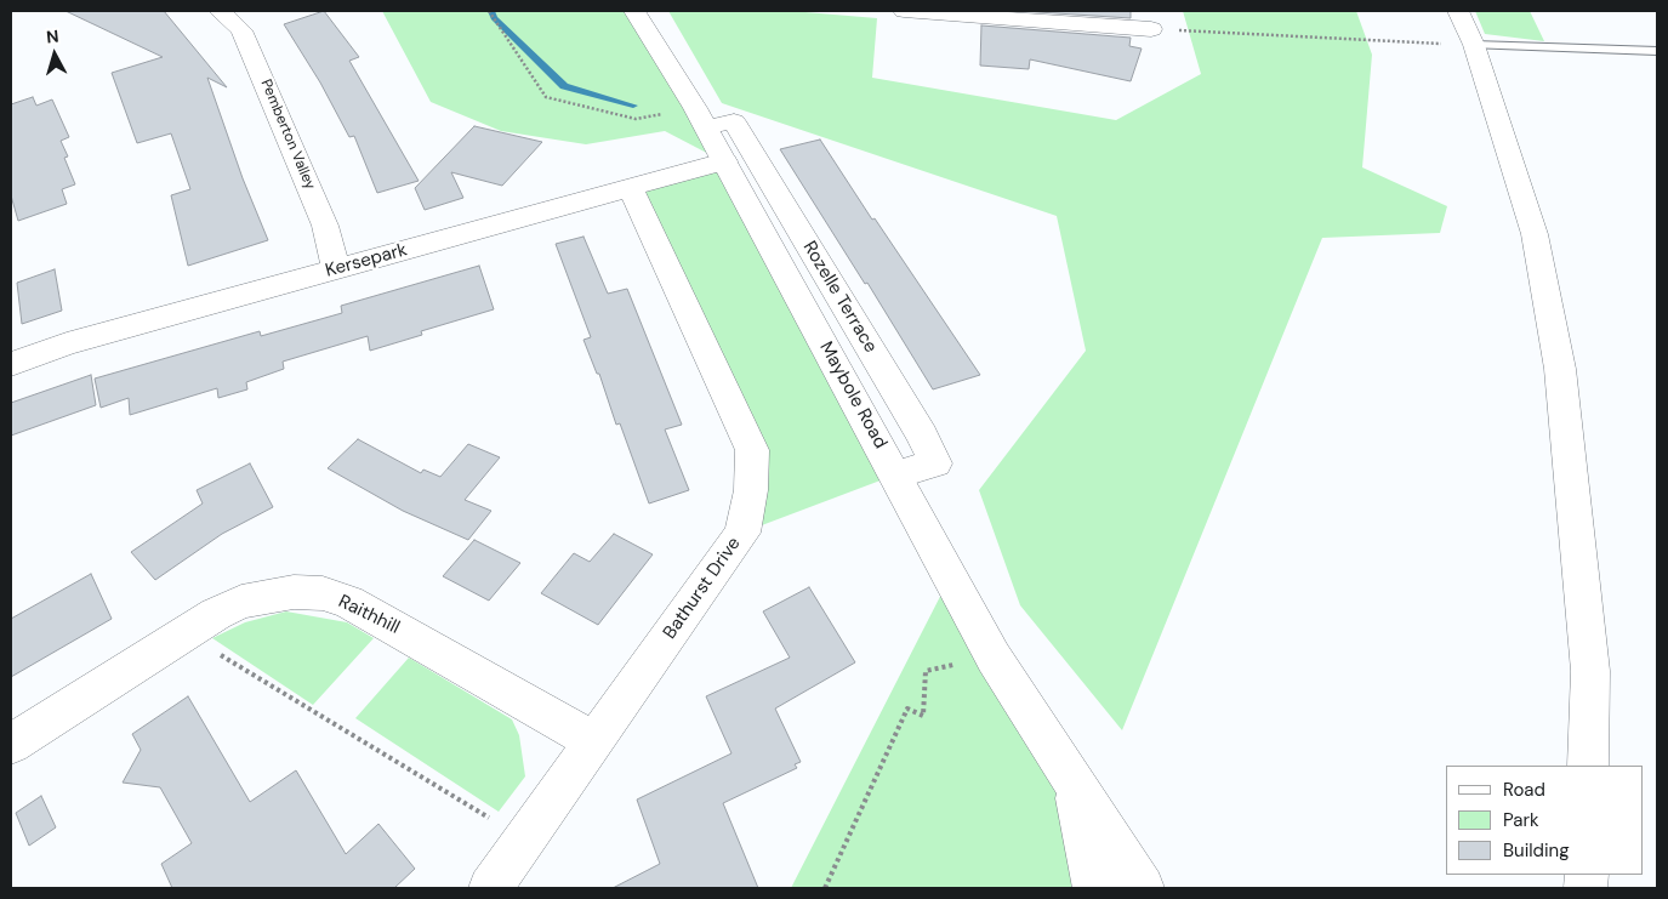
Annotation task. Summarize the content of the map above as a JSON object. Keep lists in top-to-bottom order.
{
  "streets": {
    "main road": [
      "Pemberton Valley",
      "Kersepark",
      "Rozelle Terrace",
      "Maybole Road",
      "Bathurst Drive",
      "Raithhill"
    ]
  },
  "crossings": [
    ["Pemberton Valley", "Kersepark"],
    ["Kersepark", "Maybole Road"],
    ["Kersepark", "Bathurst Drive"],
    ["Rozelle Terrace", "Maybole Road"],
    ["Bathurst Drive", "Raithhill"]
  ],
  "legend": ["Road", "Park", "Building"],
  "north": "top"
}
